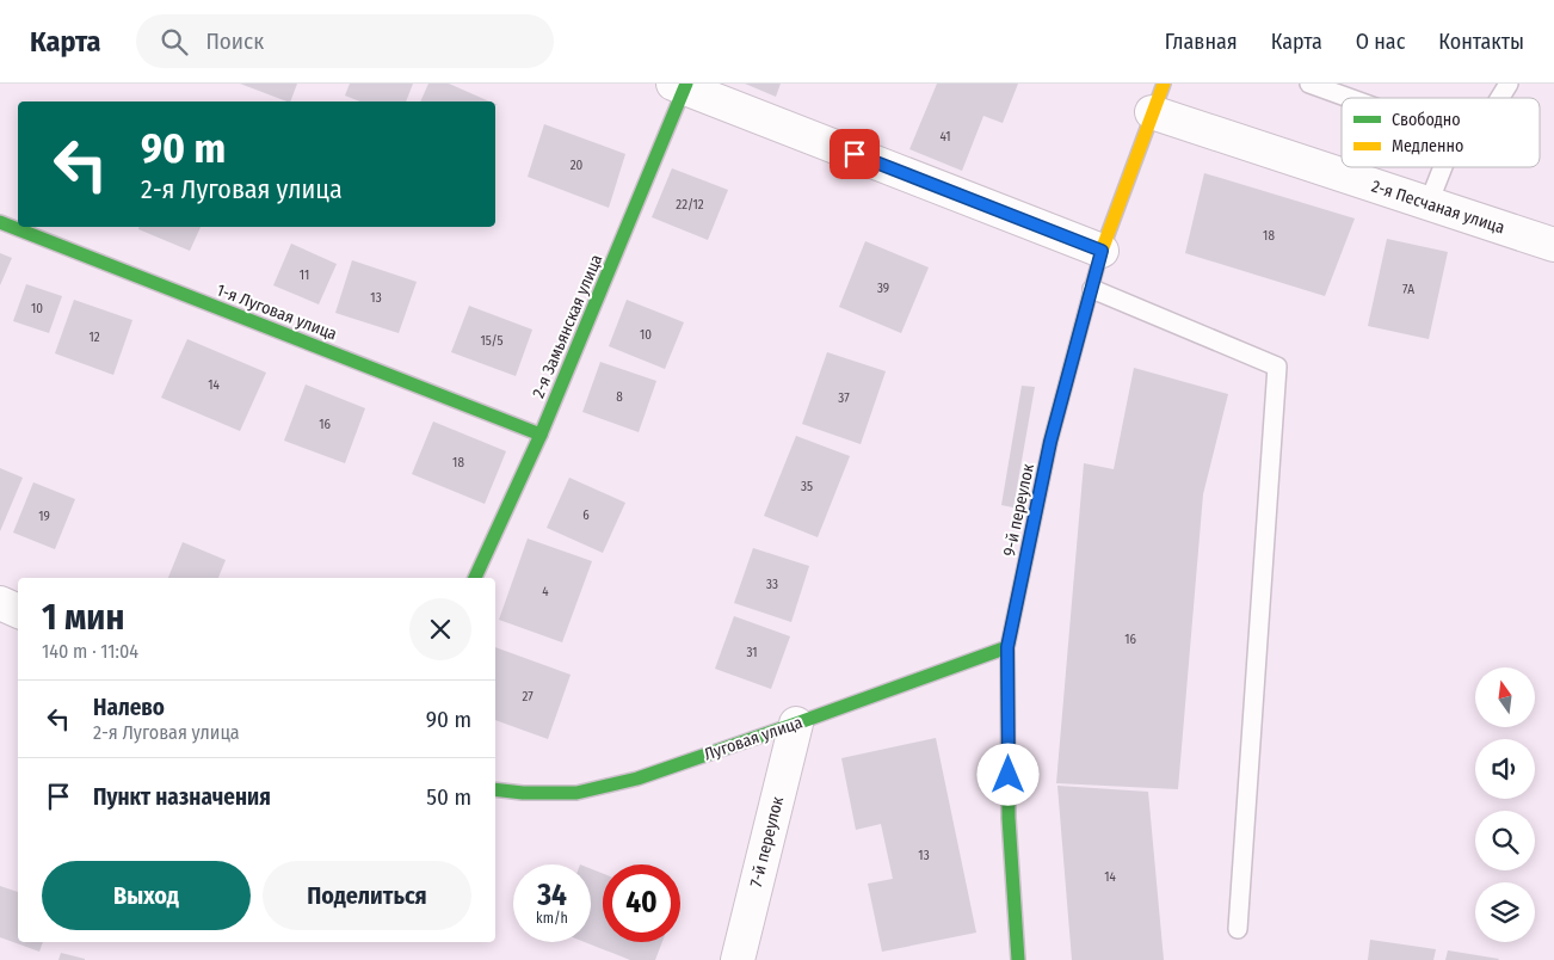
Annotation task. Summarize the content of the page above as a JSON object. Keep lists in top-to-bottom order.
{
  "streets": {
    "street": [
      "2-я Песчаная улица",
      "1-я Луговая улица",
      "2-я Замьянская улица",
      "9-й переулок",
      "Луговая улица",
      "7-й переулок"
    ]
  },
  "crossings": [
    ["2-я Песчаная улица", "9-й переулок"],
    ["1-я Луговая улица", "2-я Замьянская улица"],
    ["9-й переулок", "Луговая улица"],
    ["Луговая улица", "7-й переулок"]
  ],
  "house_numbers": [
    "41",
    "20",
    "22/12",
    "18",
    "11",
    "39",
    "7А",
    "13",
    "10",
    "10",
    "12",
    "15/5",
    "14",
    "8",
    "37",
    "16",
    "18",
    "35",
    "6",
    "19",
    "33",
    "4",
    "16",
    "31",
    "27",
    "13",
    "14"
  ],
  "legend": ["Свободно", "Медленно"],
  "north": "top",
  "page": {
    "header": "Карта",
    "search": "Поиск",
    "nav": [
      "Главная",
      "Карта",
      "О нас",
      "Контакты"
    ],
    "turn": ["90 m", "2-я Луговая улица"],
    "heading": ["1 мин", "140 m · 11:04"],
    "list": [
      {
        "name": "Налево",
        "note": "2-я Луговая улица",
        "value": "90 m"
      },
      {
        "name": "Пункт назначения",
        "value": "50 m"
      }
    ],
    "buttons": ["Выход", "Поделиться"],
    "speed": "34 km/h",
    "limit": "40"
  }
}
